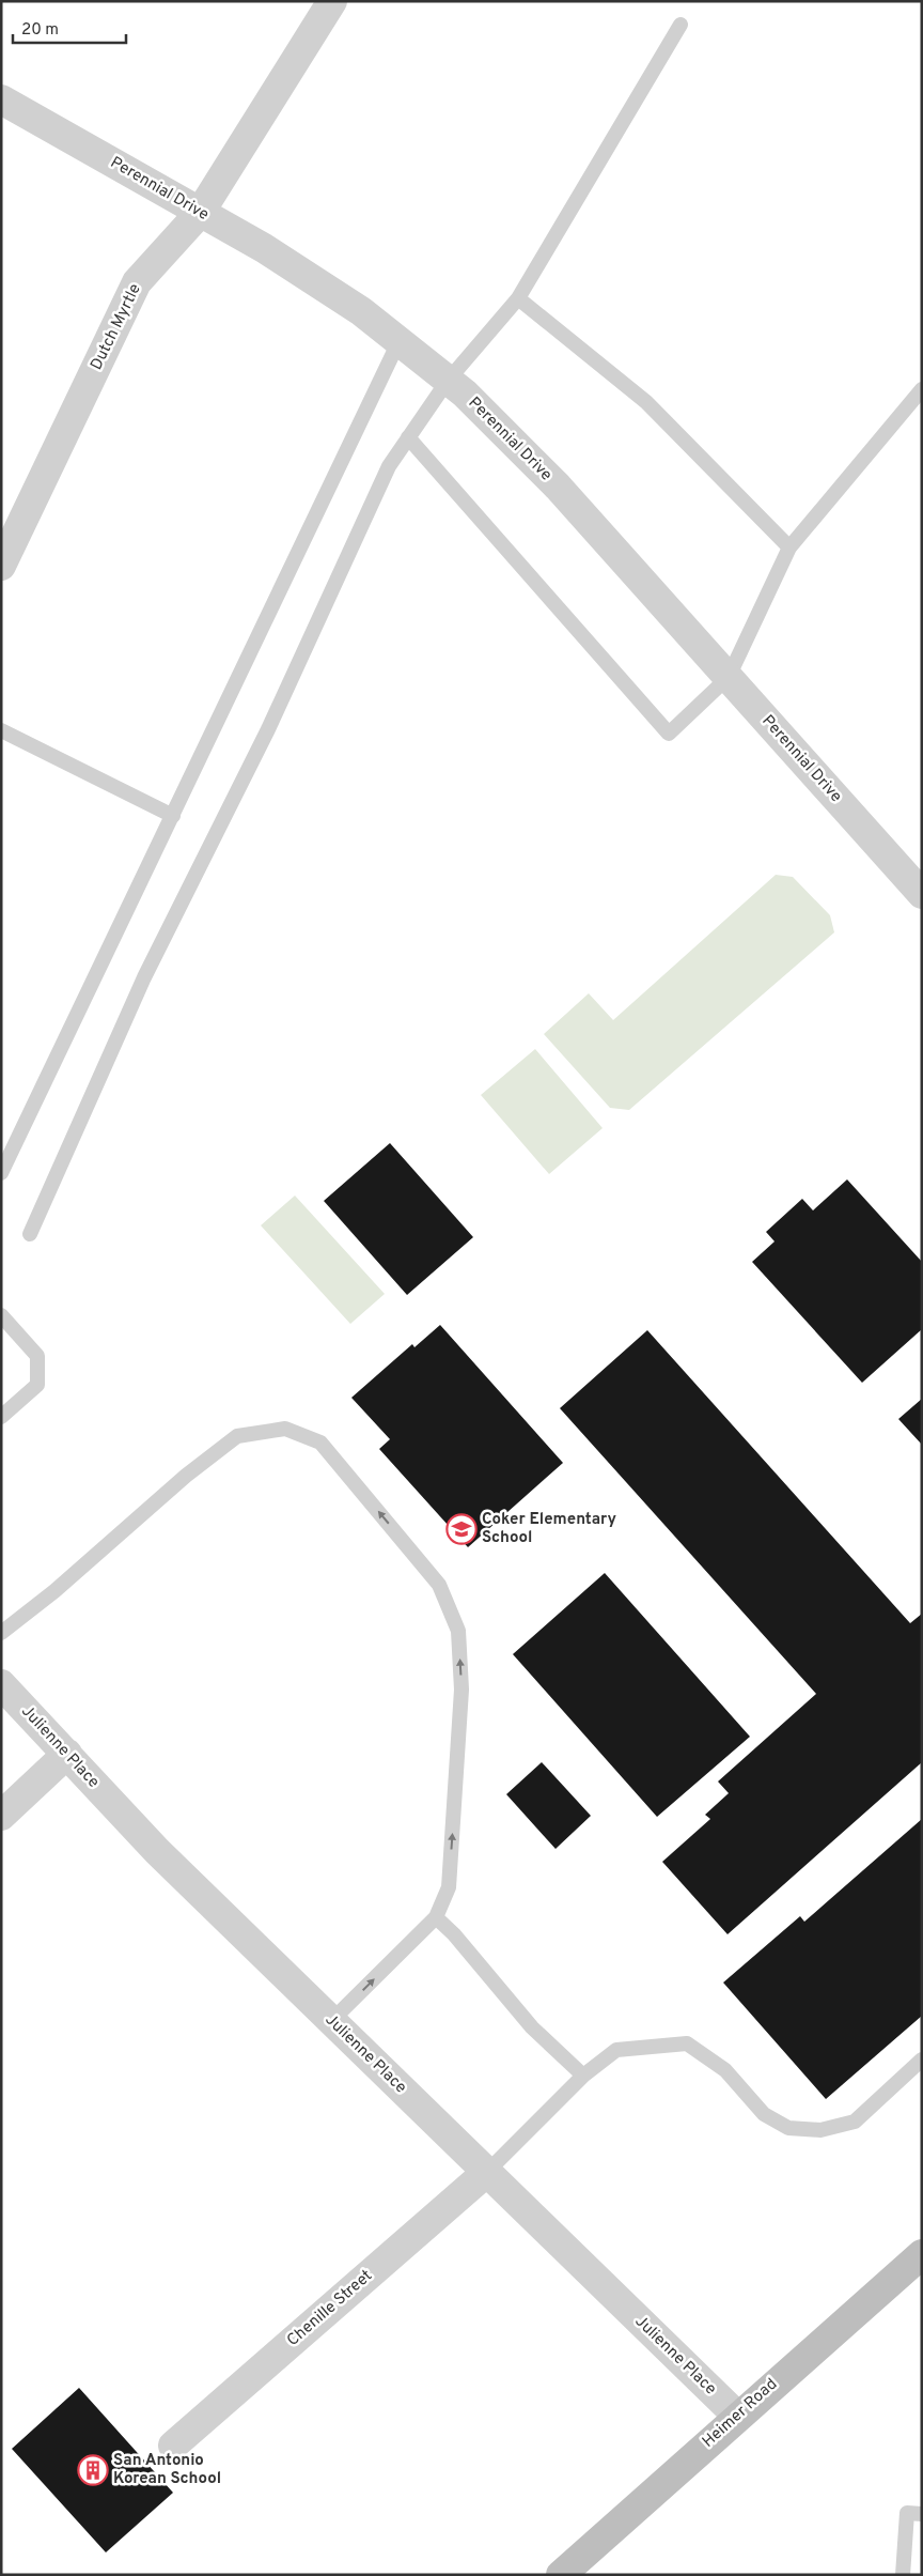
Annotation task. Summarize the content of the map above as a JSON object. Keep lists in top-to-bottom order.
{
  "streets": {
    "street": [
      "Perennial Drive",
      "Dutch Myrtle",
      "Julienne Place",
      "Chenille Street",
      "Heimer Road"
    ]
  },
  "crossings": [
    ["Perennial Drive", "Dutch Myrtle"],
    ["Julienne Place", "Chenille Street"],
    ["Julienne Place", "Heimer Road"]
  ],
  "places": {
    "school or university": ["Coker Elementary School"],
    "building": ["San Antonio Korean School"]
  },
  "scale_bar": "20 m"
}
